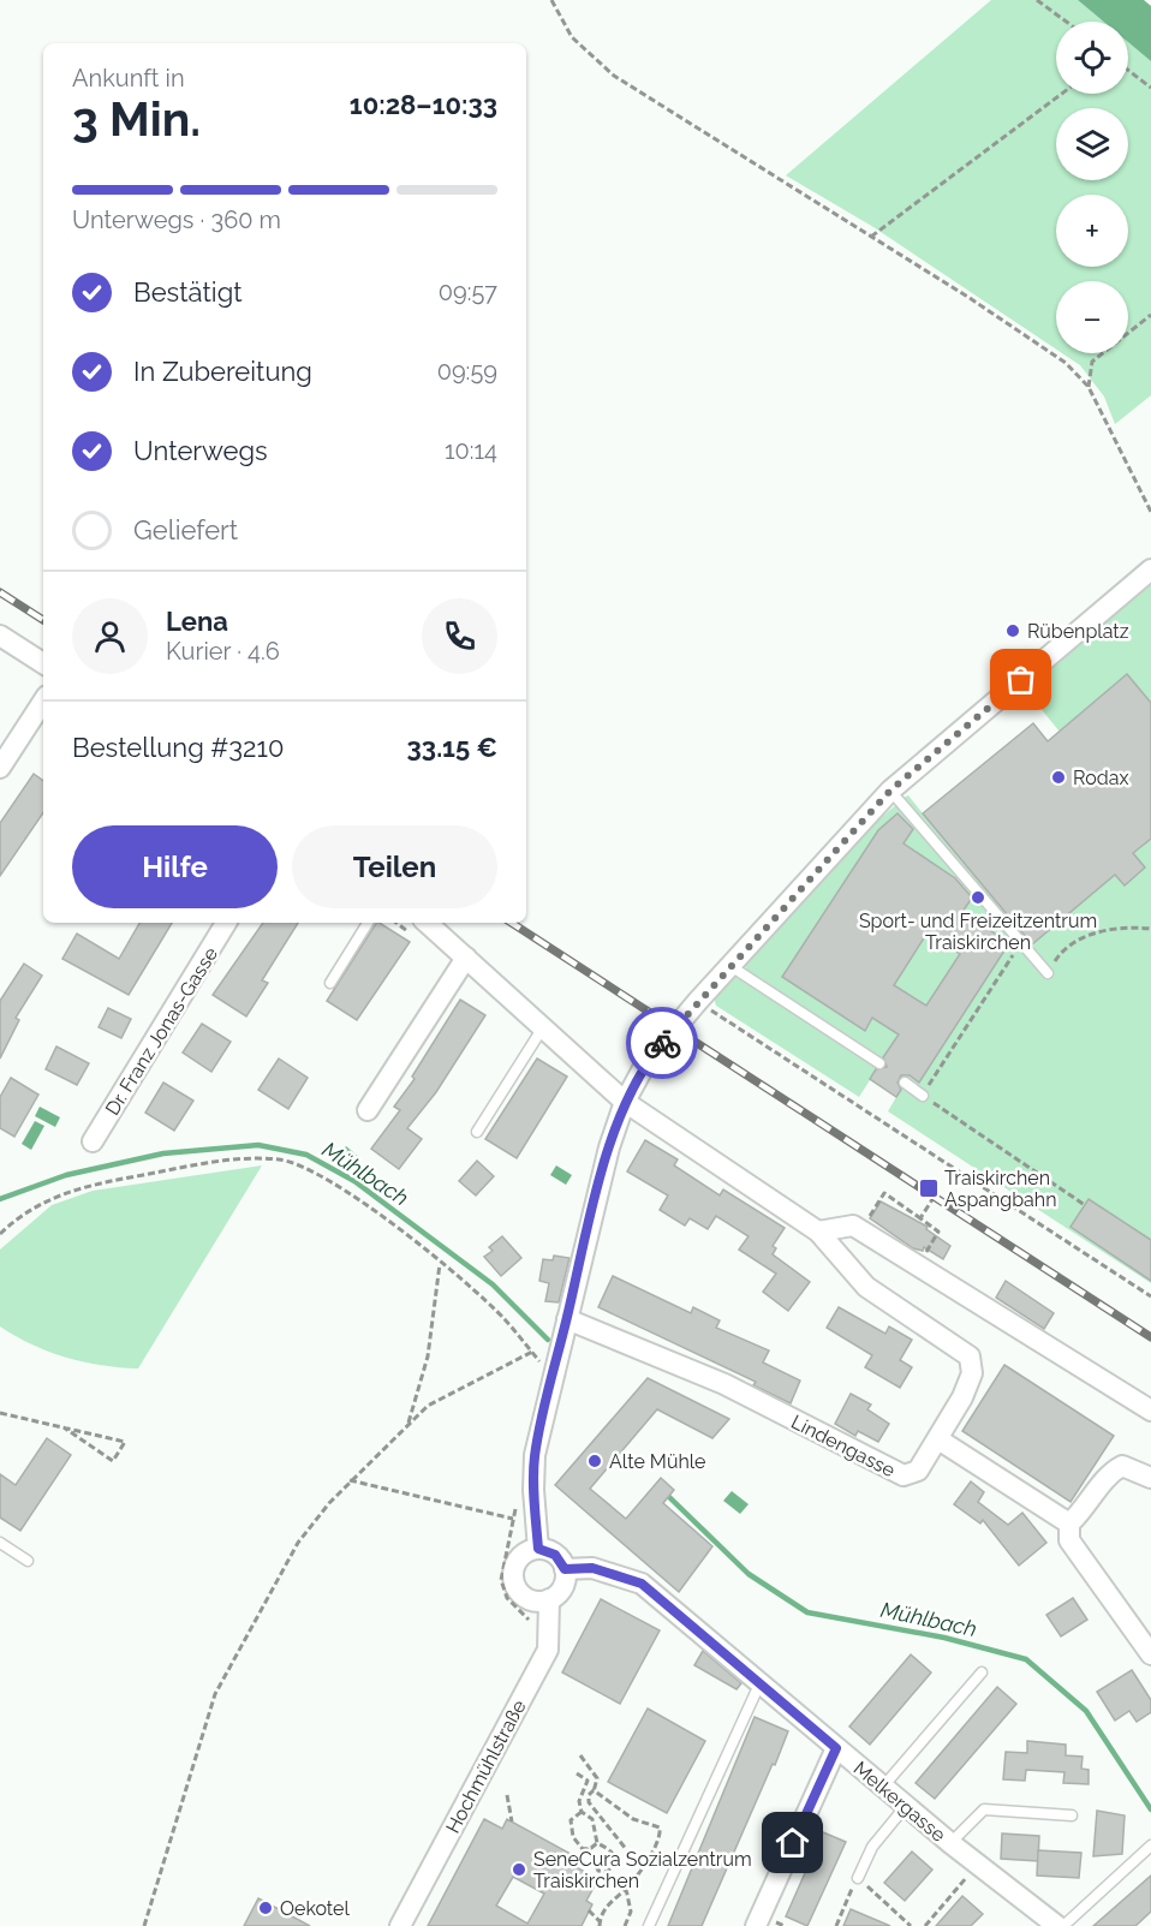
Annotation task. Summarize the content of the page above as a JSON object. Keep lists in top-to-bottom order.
{
  "streets": {
    "street": [
      "Dr. Franz Jonas-Gasse",
      "Lindengasse",
      "Hochmühlstraße",
      "Melkergasse"
    ]
  },
  "crossings": [
    ["Hochmühlstraße", "Melkergasse"]
  ],
  "water": ["Mühlbach"],
  "places": {
    "other": [
      "Rübenplatz",
      "Rodax",
      "Sport- und Freizeitzentrum Traiskirchen",
      "Alte Mühle",
      "SeneCura Sozialzentrum Traiskirchen",
      "Oekotel"
    ],
    "transit": ["Traiskirchen Aspangbahn"]
  },
  "page": {
    "map_buttons": ["+", "−"],
    "heading": ["3 Min.", "Ankunft in", "10:28–10:33"],
    "panel": [
      "Lena",
      "Kurier · 4.6",
      "Bestellung #3210",
      "33.15 €"
    ],
    "bar": "Unterwegs · 360 m",
    "list": [
      ["Bestätigt", "09:57"],
      ["In Zubereitung", "09:59"],
      ["Unterwegs", "10:14"],
      "Geliefert"
    ],
    "buttons": ["Hilfe", "Teilen"]
  }
}
